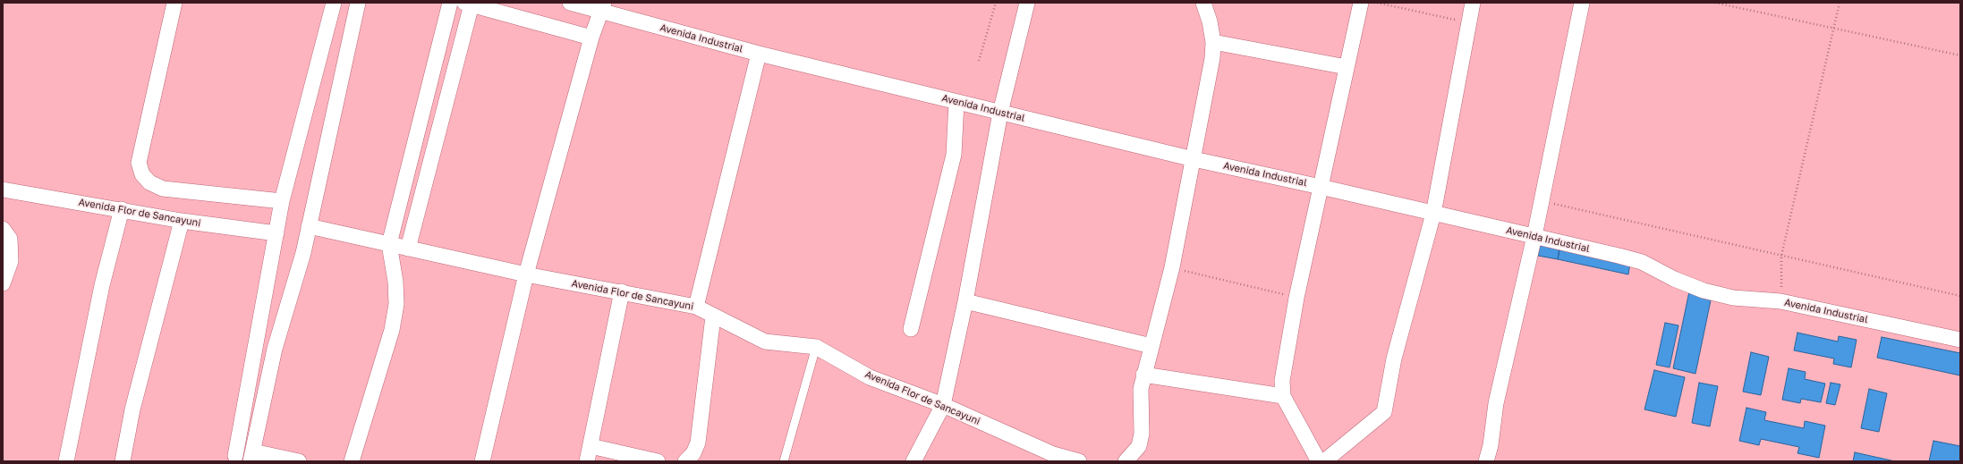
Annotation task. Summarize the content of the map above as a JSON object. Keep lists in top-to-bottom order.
{
  "streets": {
    "street": ["Avenida Industrial", "Avenida Flor de Sancayuni"]
  }
}
